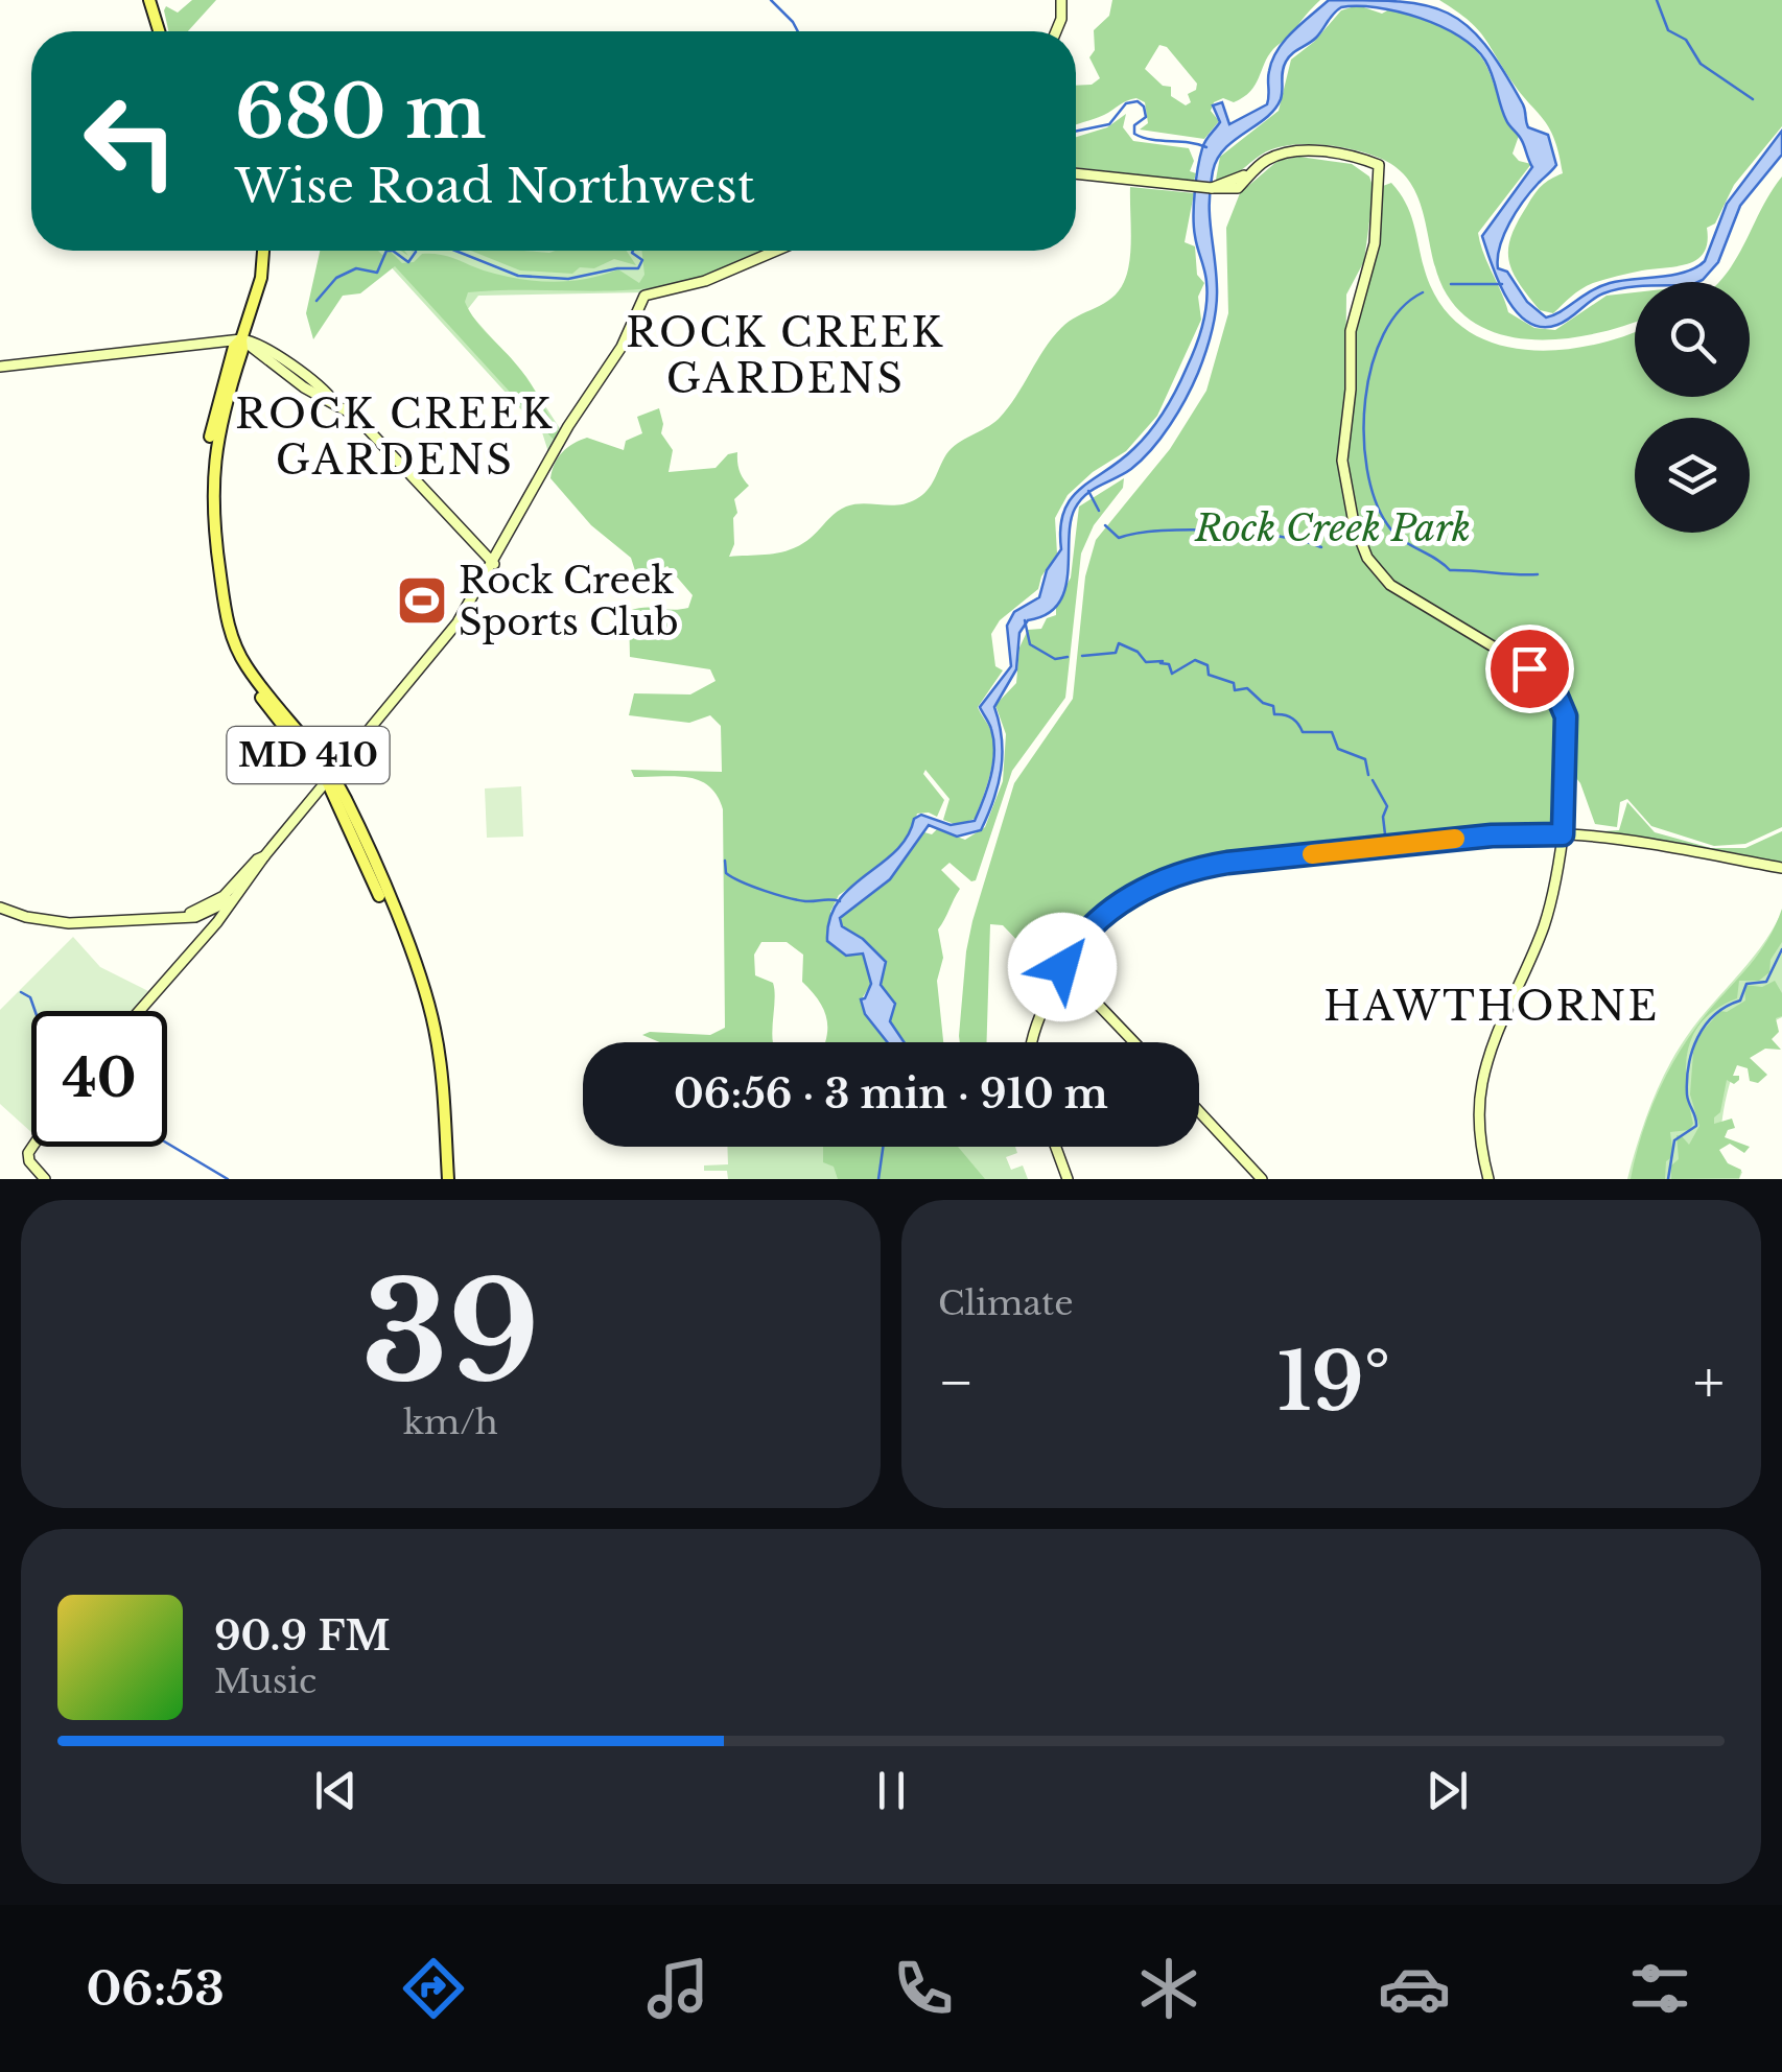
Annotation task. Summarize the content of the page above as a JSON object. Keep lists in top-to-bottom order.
{
  "streets": {
    "main road": ["MD 410"]
  },
  "districts": ["ROCK CREEK GARDENS", "ROCK CREEK GARDENS", "HAWTHORNE"],
  "parks": ["Rock Creek Park"],
  "places": {
    "sports": ["Rock Creek Sports Club"]
  },
  "page": {
    "turn": ["680 m", "Wise Road Northwest"],
    "limit": "40",
    "trip": "06:56 · 3 min · 910 m",
    "tile": [
      ["39", "km/h"],
      "Climate"
    ],
    "heat": ["−", "19°", "+"],
    "song": ["90.9 FM", "Music"],
    "tabs": "06:53"
  }
}
